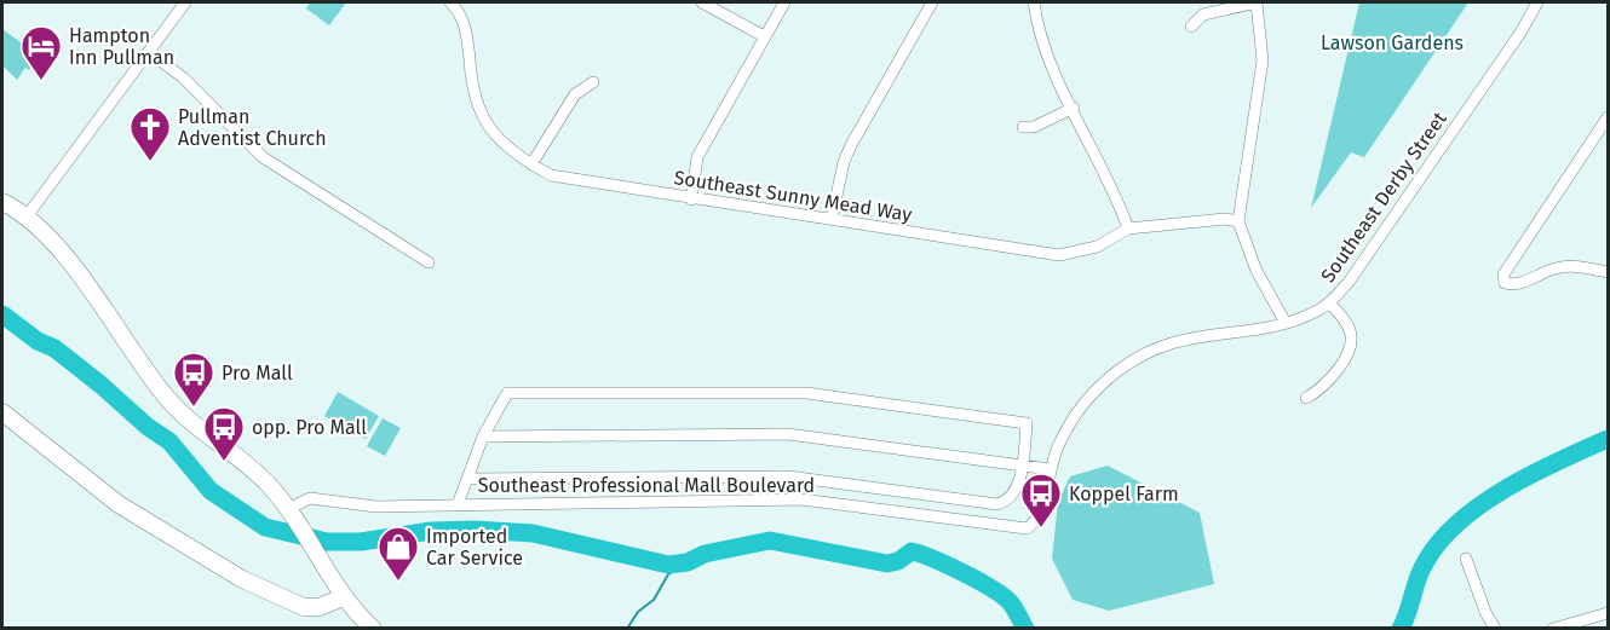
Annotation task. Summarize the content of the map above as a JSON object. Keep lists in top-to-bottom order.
{
  "streets": {
    "street": ["Southeast Sunny Mead Way", "Southeast Derby Street", "Southeast Professional Mall Boulevard"]
  },
  "crossings": [
    ["Southeast Derby Street", "Southeast Professional Mall Boulevard"]
  ],
  "parks": ["Lawson Gardens"],
  "places": {
    "hotel": ["Hampton Inn Pullman"],
    "church": ["Pullman Adventist Church"],
    "bus stop": ["Pro Mall", "opp. Pro Mall", "Koppel Farm"],
    "shop": ["Imported Car Service"]
  }
}
